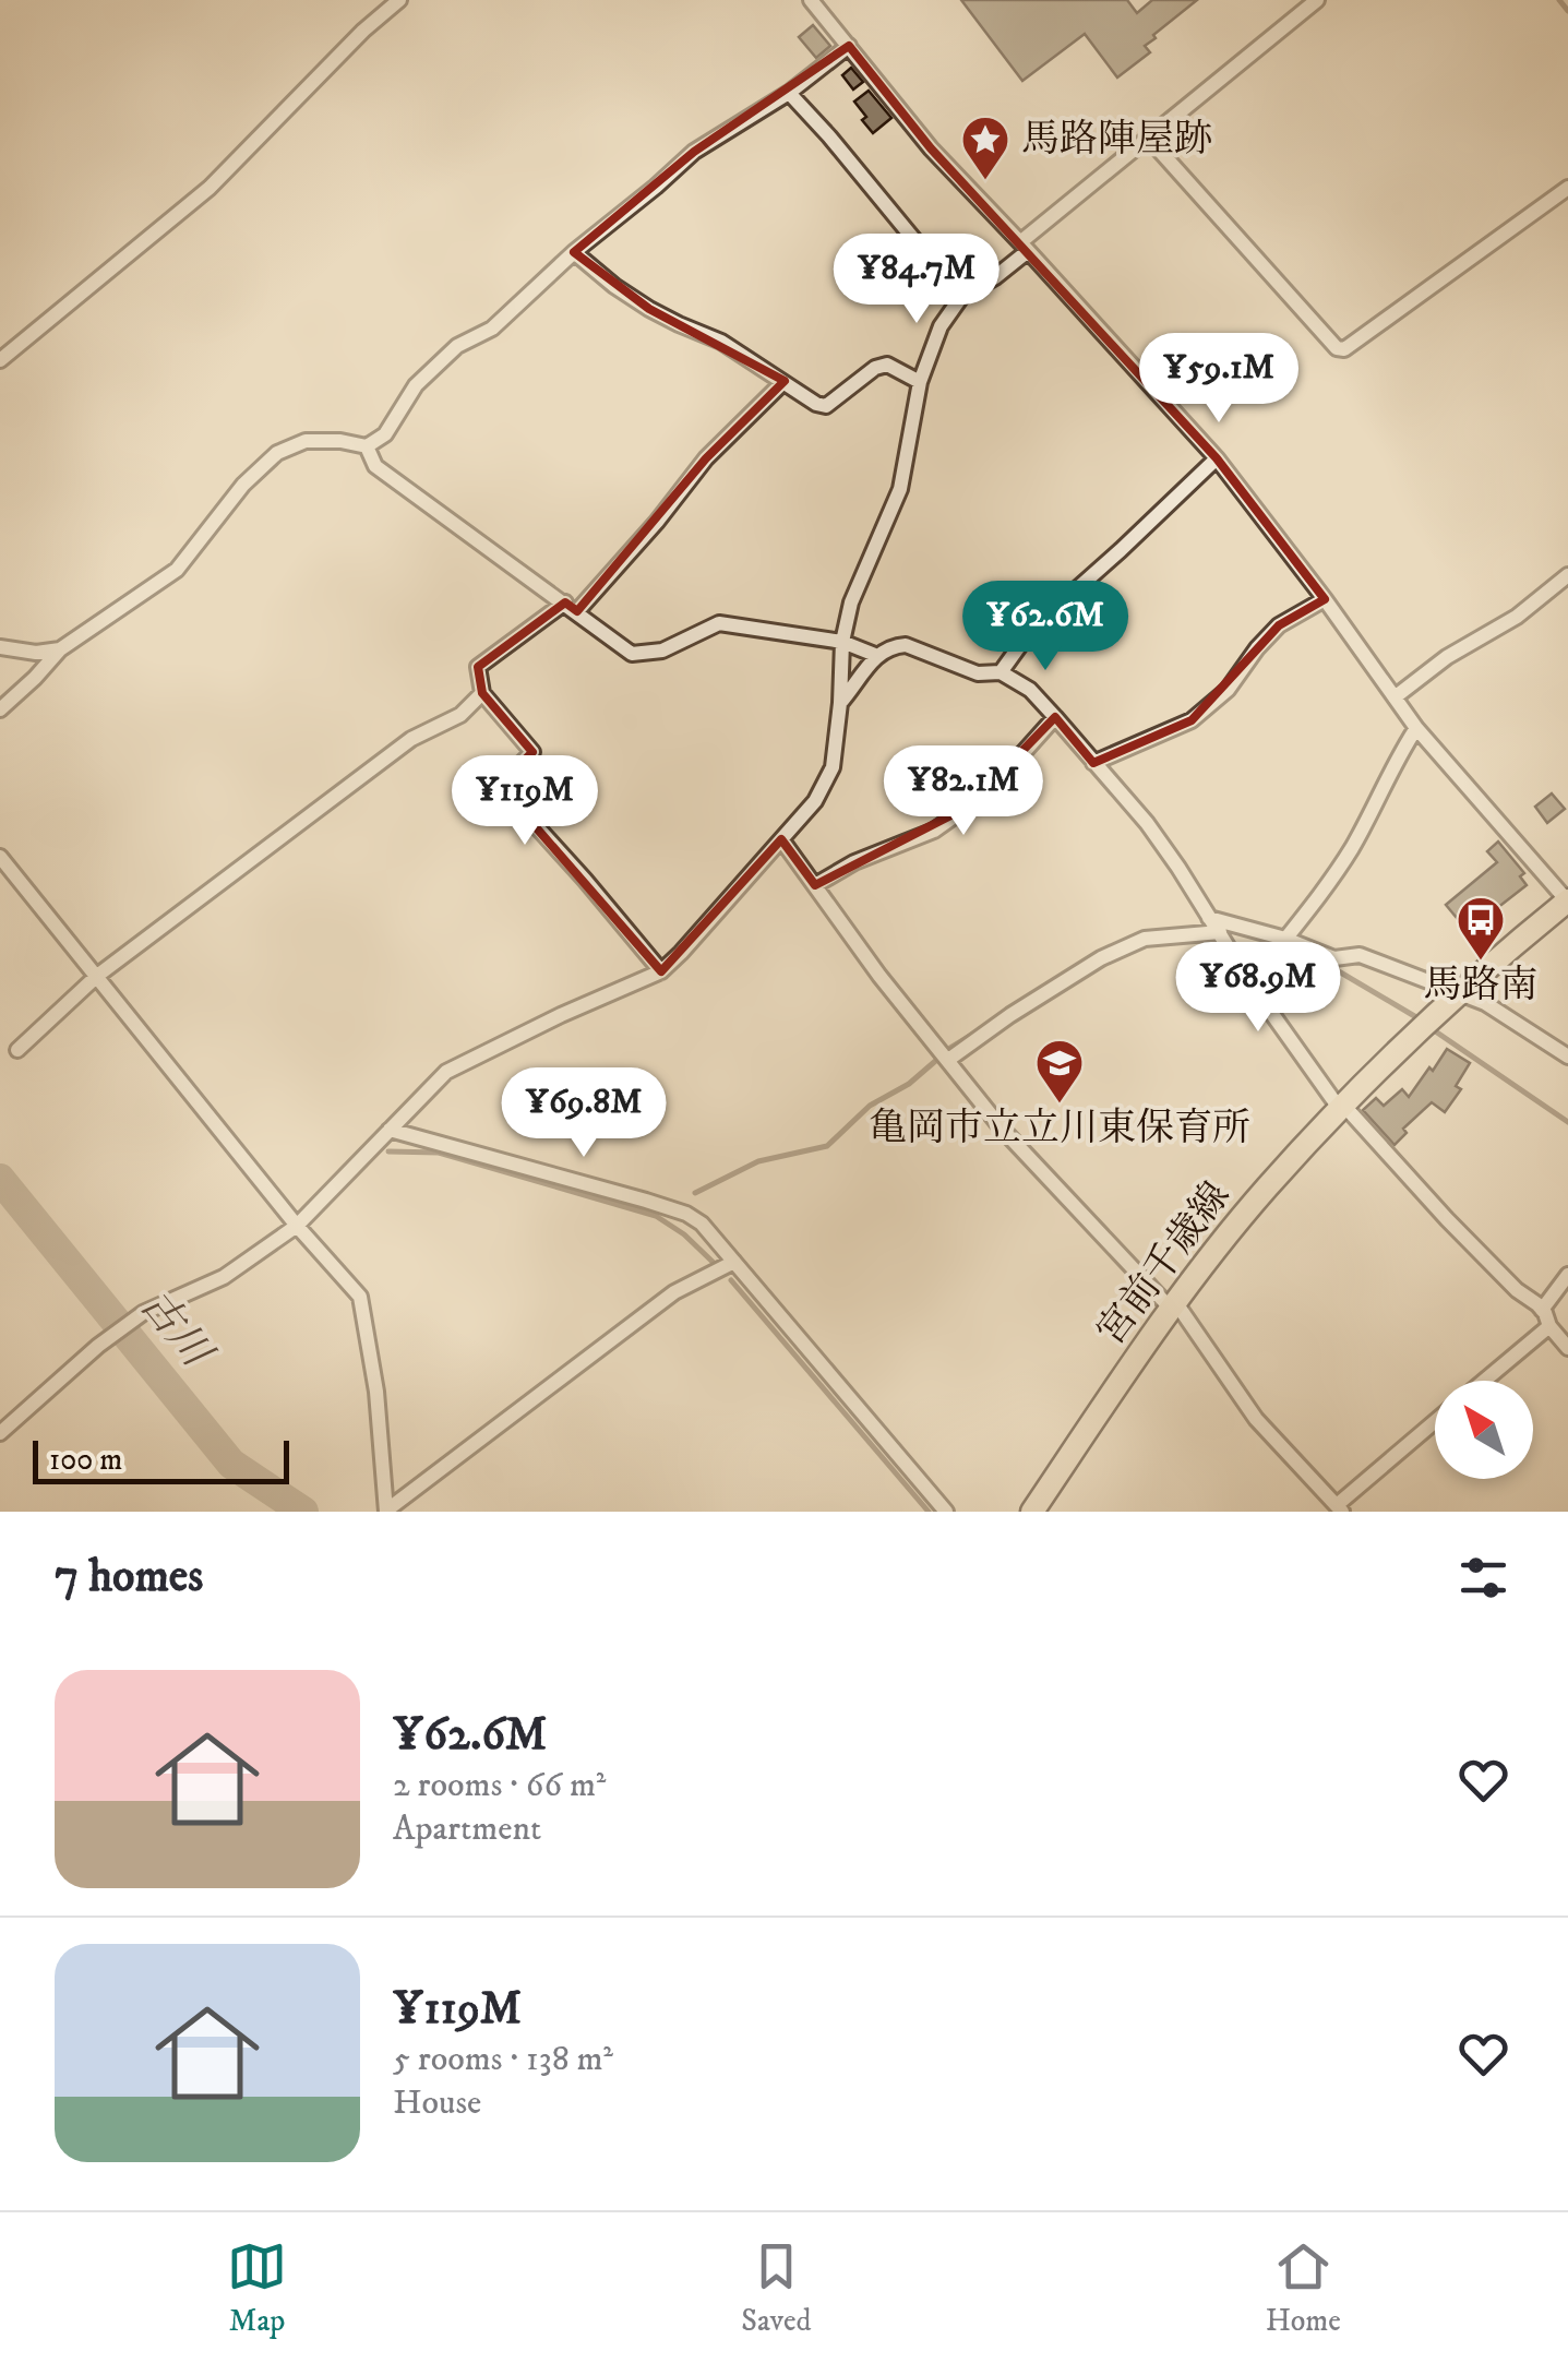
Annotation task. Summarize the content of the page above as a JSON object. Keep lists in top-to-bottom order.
{
  "streets": {
    "main road": ["宮前千歳線"]
  },
  "water": ["古川"],
  "places": {
    "place": ["馬路陣屋跡"],
    "bus stop": ["馬路南"],
    "school or university": ["亀岡市立立川東保育所"]
  },
  "scale_bar": "100 m",
  "north": "top left",
  "page": {
    "price": [
      "¥84.7M",
      "¥59.1M",
      "¥62.6M",
      "¥82.1M",
      "¥119M",
      "¥68.9M",
      "¥69.8M"
    ],
    "scale": "100 m",
    "heading": "7 homes",
    "list": [
      {
        "name": "¥62.6M",
        "note": "2 rooms · 66 m² · Apartment"
      },
      {
        "name": "¥119M",
        "note": "5 rooms · 138 m² · House"
      }
    ],
    "tabs": ["Map", "Saved", "Home"]
  }
}
